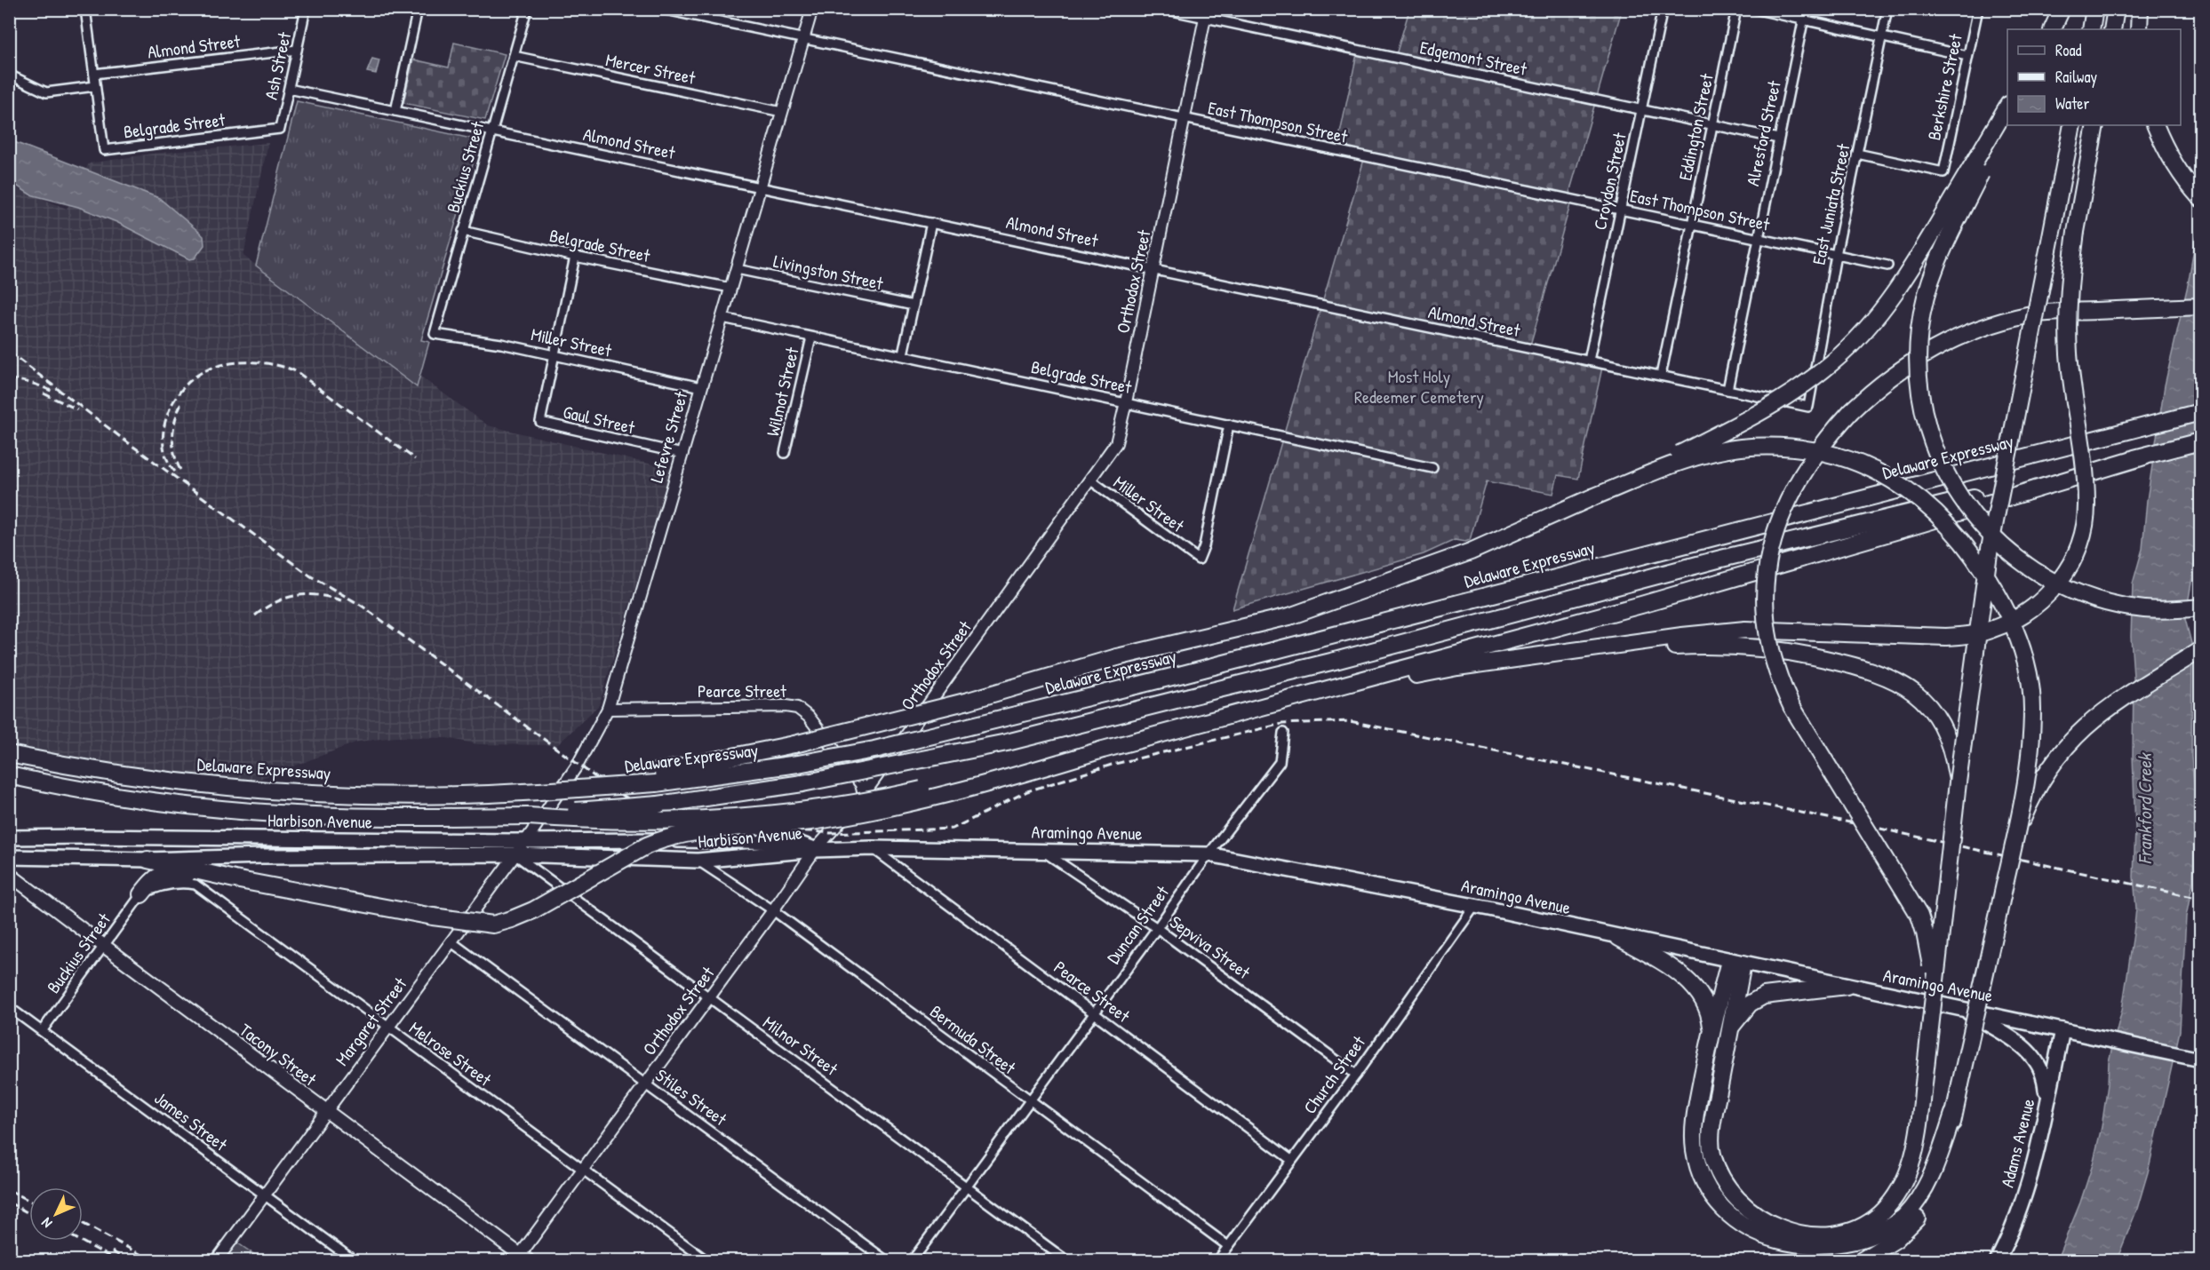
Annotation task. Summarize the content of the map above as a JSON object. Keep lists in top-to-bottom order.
{
  "streets": {
    "highway": ["Delaware Expressway"],
    "main road": [
      "Harbison Avenue",
      "Aramingo Avenue",
      "Tacony Street",
      "Adams Avenue"
    ],
    "street": [
      "Almond Street",
      "Edgemont Street",
      "Ash Street",
      "Mercer Street",
      "Berkshire Street",
      "East Thompson Street",
      "Belgrade Street",
      "Eddington Street",
      "Alresford Street",
      "Buckius Street",
      "Croydon Street",
      "East Juniata Street",
      "Livingston Street",
      "Orthodox Street",
      "Miller Street",
      "Wilmot Street",
      "Gaul Street",
      "Lefevre Street",
      "Pearce Street",
      "Duncan Street",
      "Sepviva Street",
      "Margaret Street",
      "Bermuda Street",
      "Milnor Street",
      "Melrose Street",
      "Church Street",
      "Stiles Street",
      "James Street"
    ]
  },
  "crossings": [
    ["Almond Street", "Ash Street"],
    ["Almond Street", "Eddington Street"],
    ["Almond Street", "Alresford Street"],
    ["Almond Street", "Buckius Street"],
    ["Almond Street", "Croydon Street"],
    ["Almond Street", "East Juniata Street"],
    ["Almond Street", "Orthodox Street"],
    ["Almond Street", "Lefevre Street"],
    ["Edgemont Street", "Eddington Street"],
    ["Edgemont Street", "Alresford Street"],
    ["Edgemont Street", "Croydon Street"],
    ["Edgemont Street", "Orthodox Street"],
    ["Ash Street", "Belgrade Street"],
    ["Mercer Street", "Buckius Street"],
    ["Mercer Street", "Lefevre Street"],
    ["Berkshire Street", "East Juniata Street"],
    ["East Thompson Street", "Eddington Street"],
    ["East Thompson Street", "Alresford Street"],
    ["East Thompson Street", "Croydon Street"],
    ["East Thompson Street", "East Juniata Street"],
    ["East Thompson Street", "Orthodox Street"],
    ["East Thompson Street", "Lefevre Street"],
    ["Belgrade Street", "Buckius Street"],
    ["Belgrade Street", "Orthodox Street"],
    ["Belgrade Street", "Miller Street"],
    ["Belgrade Street", "Wilmot Street"],
    ["Belgrade Street", "Lefevre Street"],
    ["Buckius Street", "Miller Street"],
    ["Buckius Street", "Melrose Street"],
    ["Buckius Street", "Tacony Street"],
    ["Buckius Street", "James Street"],
    ["Livingston Street", "Lefevre Street"],
    ["Orthodox Street", "Miller Street"],
    ["Orthodox Street", "Pearce Street"],
    ["Orthodox Street", "Harbison Avenue"],
    ["Orthodox Street", "Aramingo Avenue"],
    ["Orthodox Street", "Bermuda Street"],
    ["Orthodox Street", "Milnor Street"],
    ["Orthodox Street", "Melrose Street"],
    ["Orthodox Street", "Tacony Street"],
    ["Orthodox Street", "Stiles Street"],
    ["Miller Street", "Gaul Street"],
    ["Miller Street", "Lefevre Street"],
    ["Gaul Street", "Lefevre Street"],
    ["Lefevre Street", "Pearce Street"],
    ["Lefevre Street", "Harbison Avenue"],
    ["Lefevre Street", "Margaret Street"],
    ["Lefevre Street", "Milnor Street"],
    ["Pearce Street", "Aramingo Avenue"],
    ["Pearce Street", "Duncan Street"],
    ["Pearce Street", "Church Street"],
    ["Harbison Avenue", "Aramingo Avenue"],
    ["Harbison Avenue", "Margaret Street"],
    ["Harbison Avenue", "Bermuda Street"],
    ["Harbison Avenue", "Milnor Street"],
    ["Aramingo Avenue", "Duncan Street"],
    ["Aramingo Avenue", "Sepviva Street"],
    ["Aramingo Avenue", "Church Street"],
    ["Aramingo Avenue", "Adams Avenue"],
    ["Duncan Street", "Sepviva Street"],
    ["Duncan Street", "Bermuda Street"],
    ["Duncan Street", "Milnor Street"],
    ["Sepviva Street", "Church Street"],
    ["Margaret Street", "Milnor Street"],
    ["Margaret Street", "Melrose Street"],
    ["Margaret Street", "Tacony Street"],
    ["Margaret Street", "Stiles Street"],
    ["Margaret Street", "James Street"],
    ["Bermuda Street", "Church Street"]
  ],
  "water": ["Frankford Creek"],
  "parks": ["Most Holy Redeemer Cemetery"],
  "legend": ["Road", "Railway", "Water"],
  "north": "bottom left"
}
